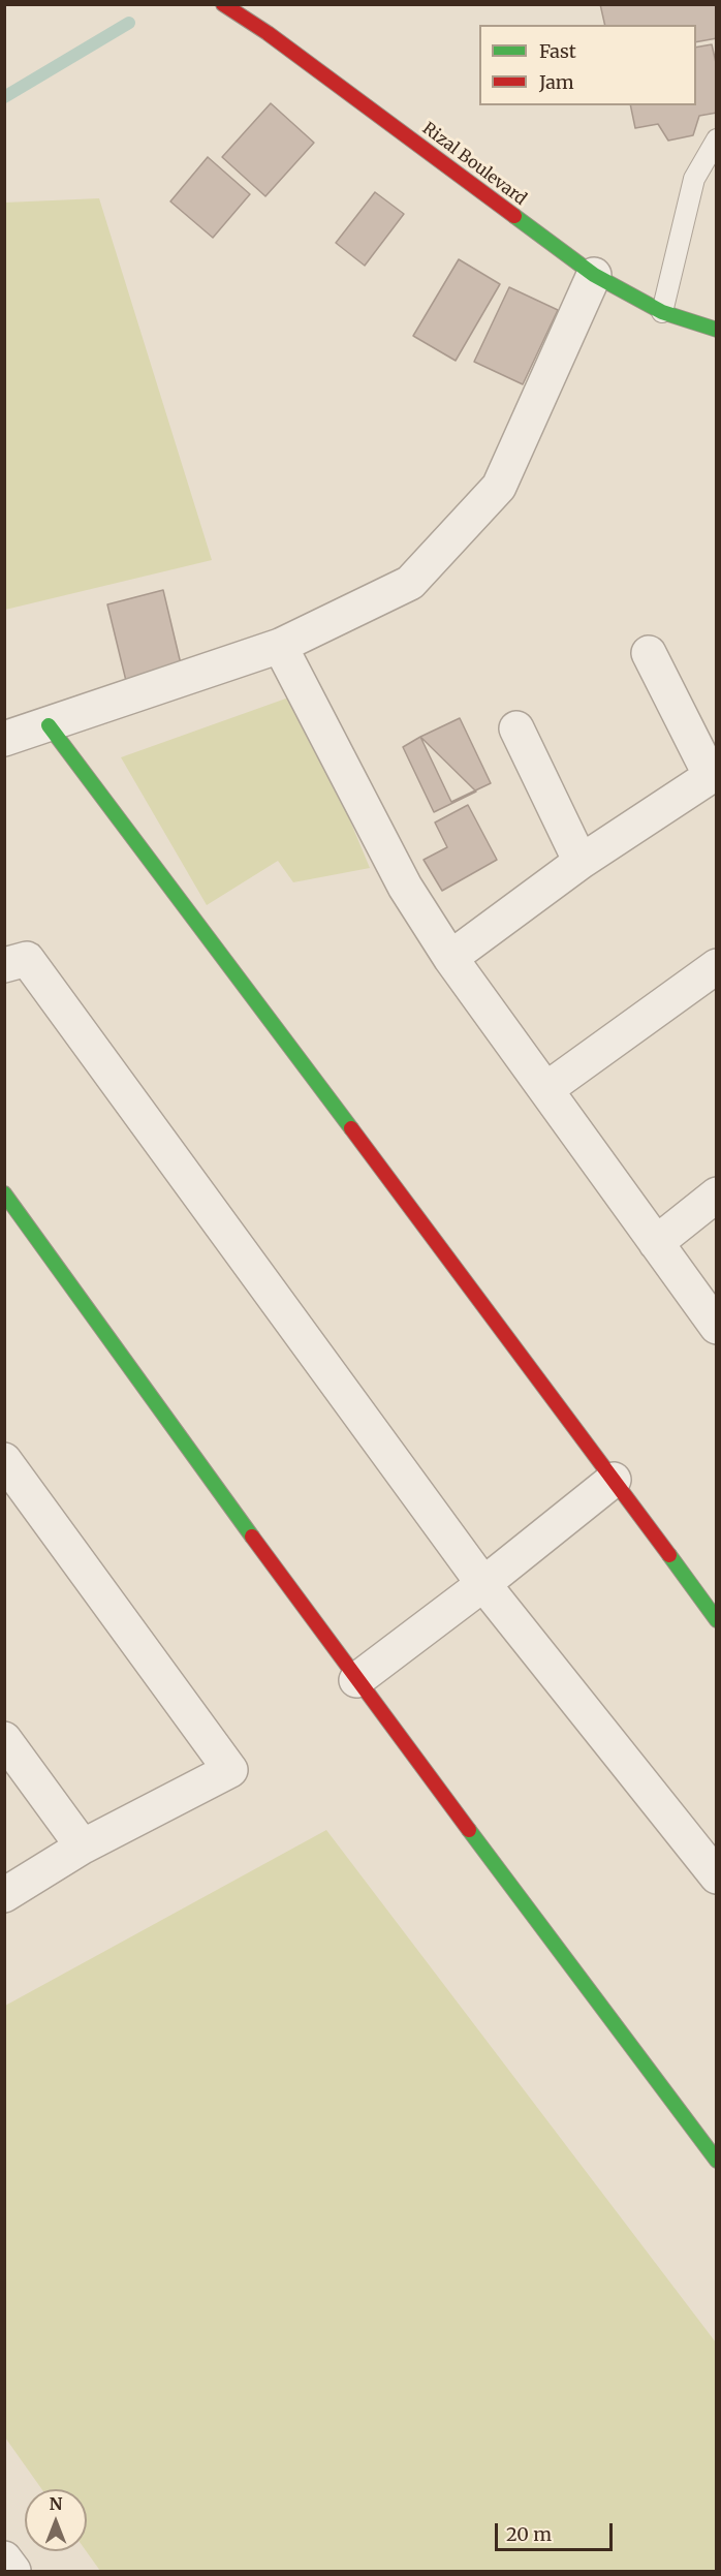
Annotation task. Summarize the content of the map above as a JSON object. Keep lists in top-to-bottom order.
{
  "streets": {
    "street": ["Rizal Boulevard"]
  },
  "legend": ["Fast", "Jam"],
  "scale_bar": "20 m",
  "north": "top"
}
